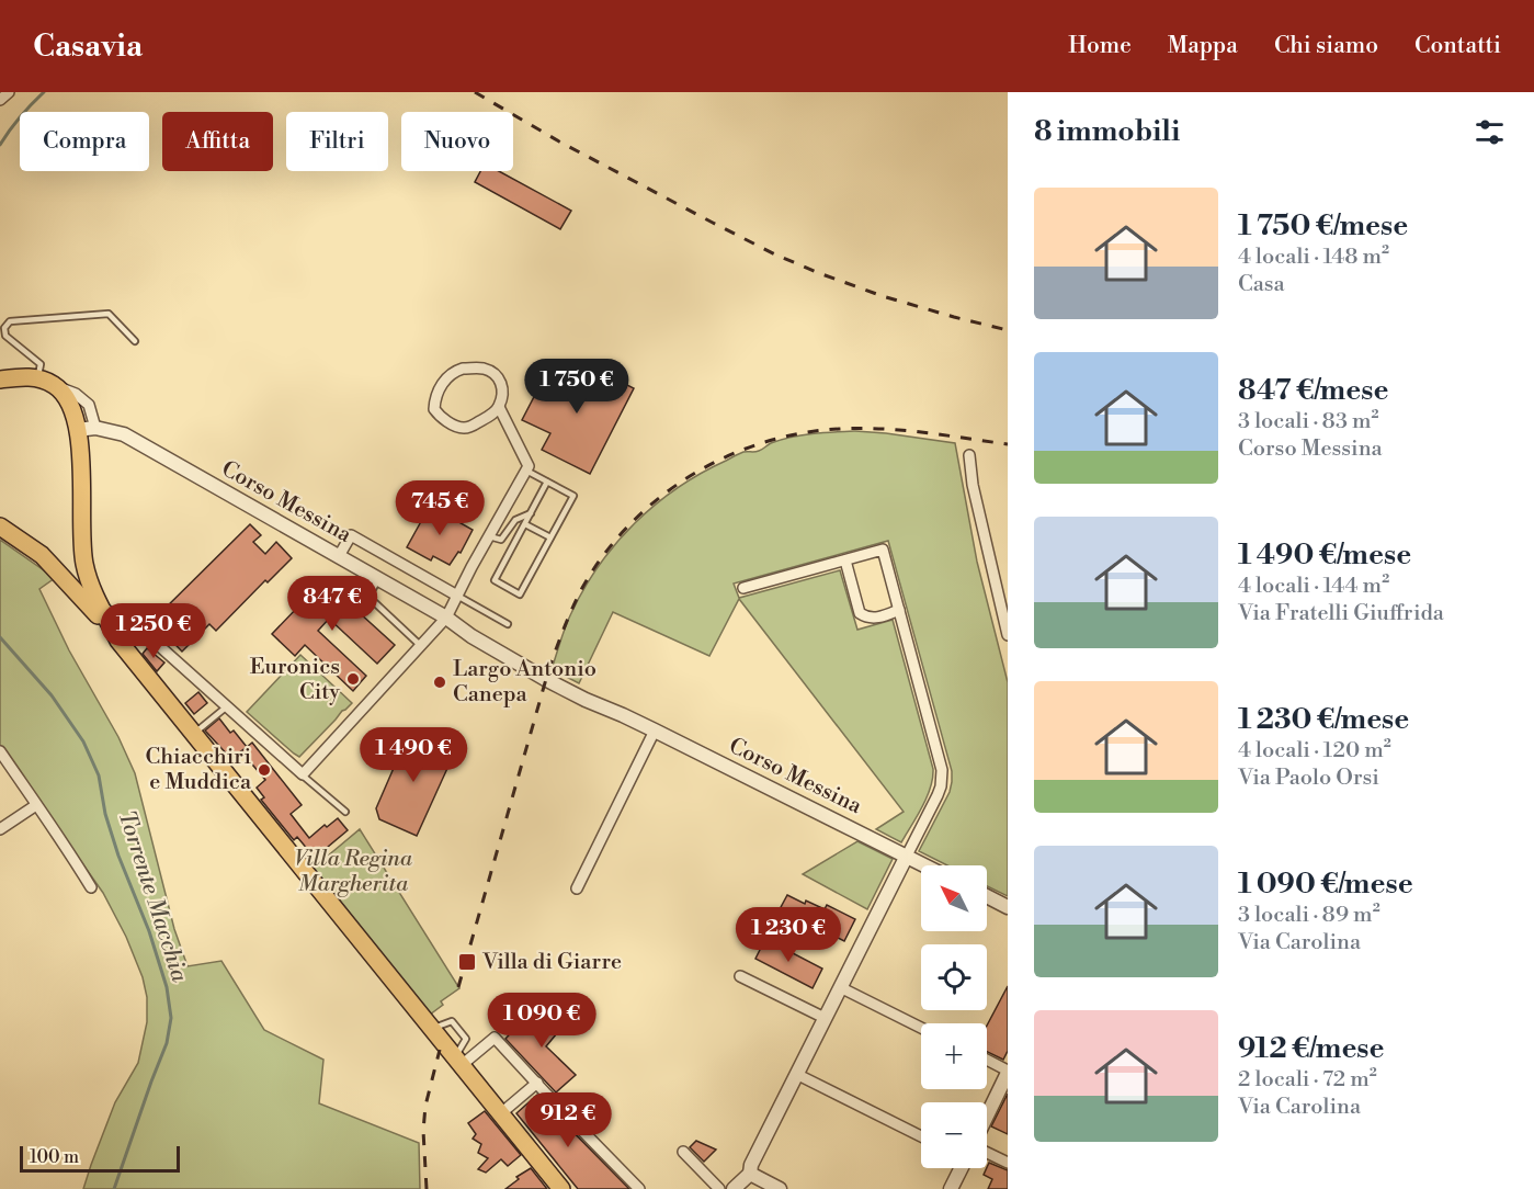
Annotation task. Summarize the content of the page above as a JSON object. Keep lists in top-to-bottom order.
{
  "streets": {
    "street": ["Corso Messina"]
  },
  "water": ["Torrente Macchia"],
  "parks": ["Villa Regina Margherita"],
  "places": {
    "other": ["Euronics City", "Largo Antonio Canepa", "Chiacchiri e Muddica"],
    "transit": ["Villa di Giarre"]
  },
  "scale_bar": "100 m",
  "north": "top left",
  "page": {
    "header": "Casavia",
    "nav": [
      "Home",
      "Mappa",
      "Chi siamo",
      "Contatti"
    ],
    "heading": "8 immobili",
    "chip": [
      "Compra",
      "Affitta",
      "Filtri",
      "Nuovo"
    ],
    "list": [
      {
        "name": "1 750 €/mese",
        "note": "4 locali · 148 m² · Casa"
      },
      {
        "name": "847 €/mese",
        "note": "3 locali · 83 m² · Corso Messina"
      },
      {
        "name": "1 490 €/mese",
        "note": "4 locali · 144 m² · Via Fratelli Giuffrida"
      },
      {
        "name": "1 230 €/mese",
        "note": "4 locali · 120 m² · Via Paolo Orsi"
      },
      {
        "name": "1 090 €/mese",
        "note": "3 locali · 89 m² · Via Carolina"
      },
      {
        "name": "912 €/mese",
        "note": "2 locali · 72 m² · Via Carolina"
      }
    ],
    "price": [
      "1 750 €",
      "745 €",
      "847 €",
      "1 250 €",
      "1 490 €",
      "1 230 €",
      "1 090 €",
      "912 €"
    ],
    "map_buttons": ["+", "−"],
    "scale": "100 m"
  }
}
